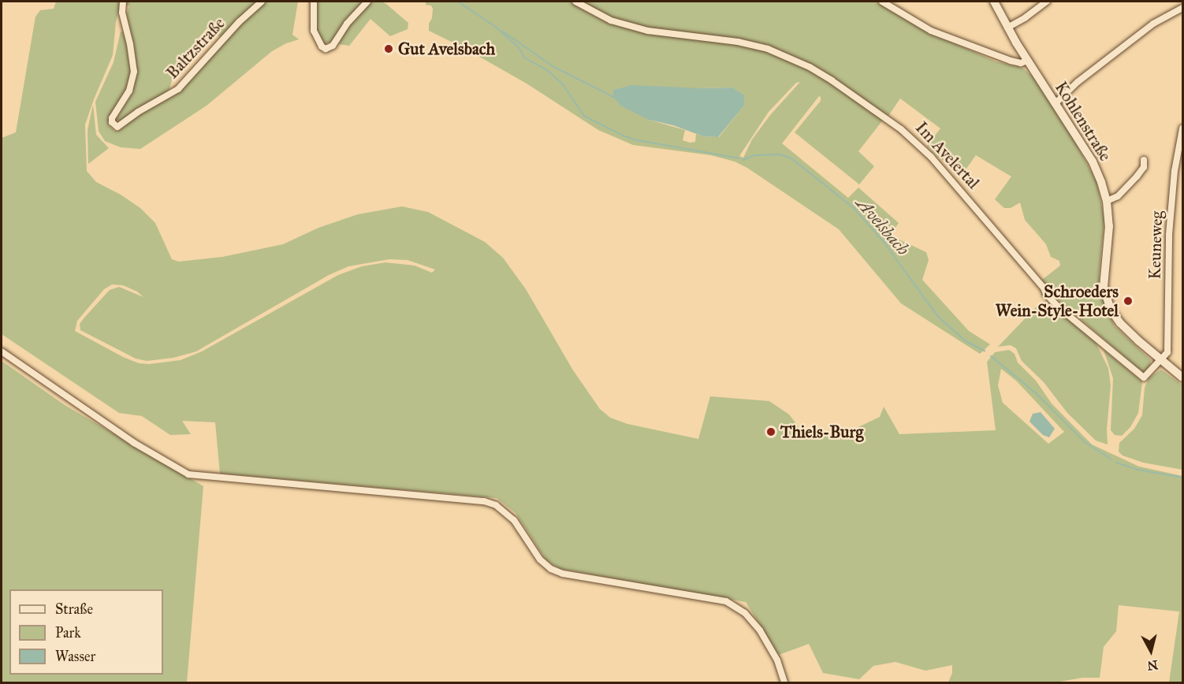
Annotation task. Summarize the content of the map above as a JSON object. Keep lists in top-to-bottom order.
{
  "streets": {
    "main road": ["Kohlenstraße"],
    "street": ["Baltzstraße", "Im Avelertal", "Keuneweg"]
  },
  "crossings": [
    ["Kohlenstraße", "Im Avelertal"],
    ["Kohlenstraße", "Keuneweg"],
    ["Im Avelertal", "Keuneweg"]
  ],
  "water": ["Avelsbach"],
  "places": ["Gut Avelsbach", "Schroeders Wein-Style-Hotel", "Thiels-Burg"],
  "legend": ["Straße", "Park", "Wasser"],
  "north": "bottom"
}
